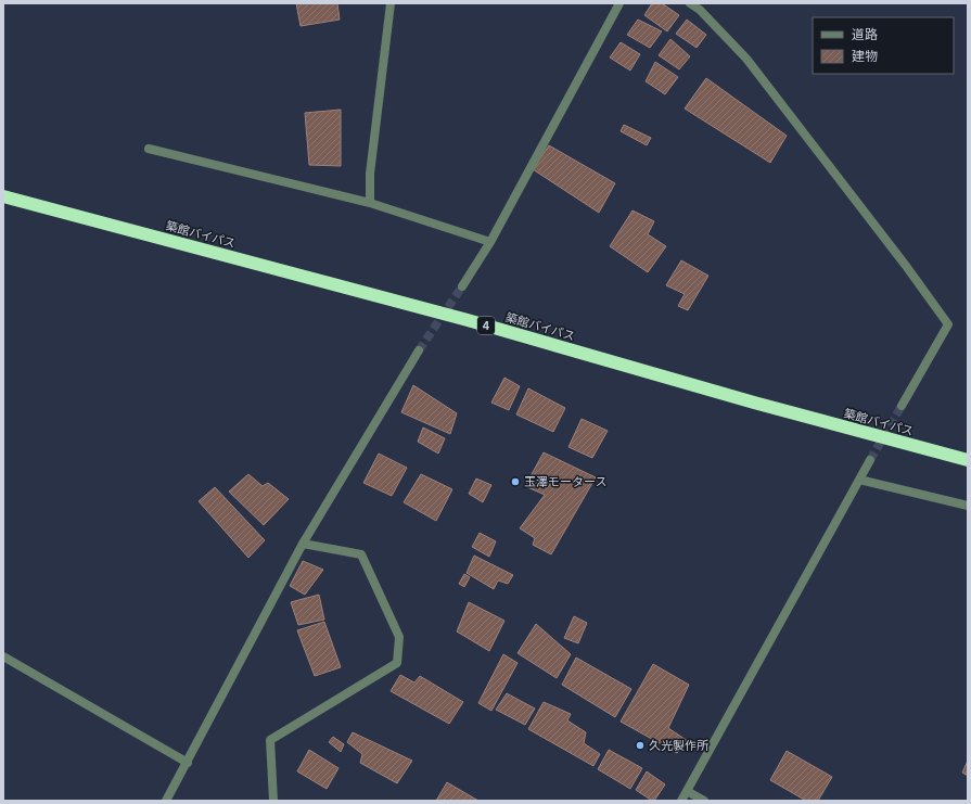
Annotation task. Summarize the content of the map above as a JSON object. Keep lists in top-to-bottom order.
{
  "streets": {
    "highway": ["築館バイパス", "4"]
  },
  "places": ["玉澤モータース", "久光製作所"],
  "legend": ["道路", "建物"]
}
